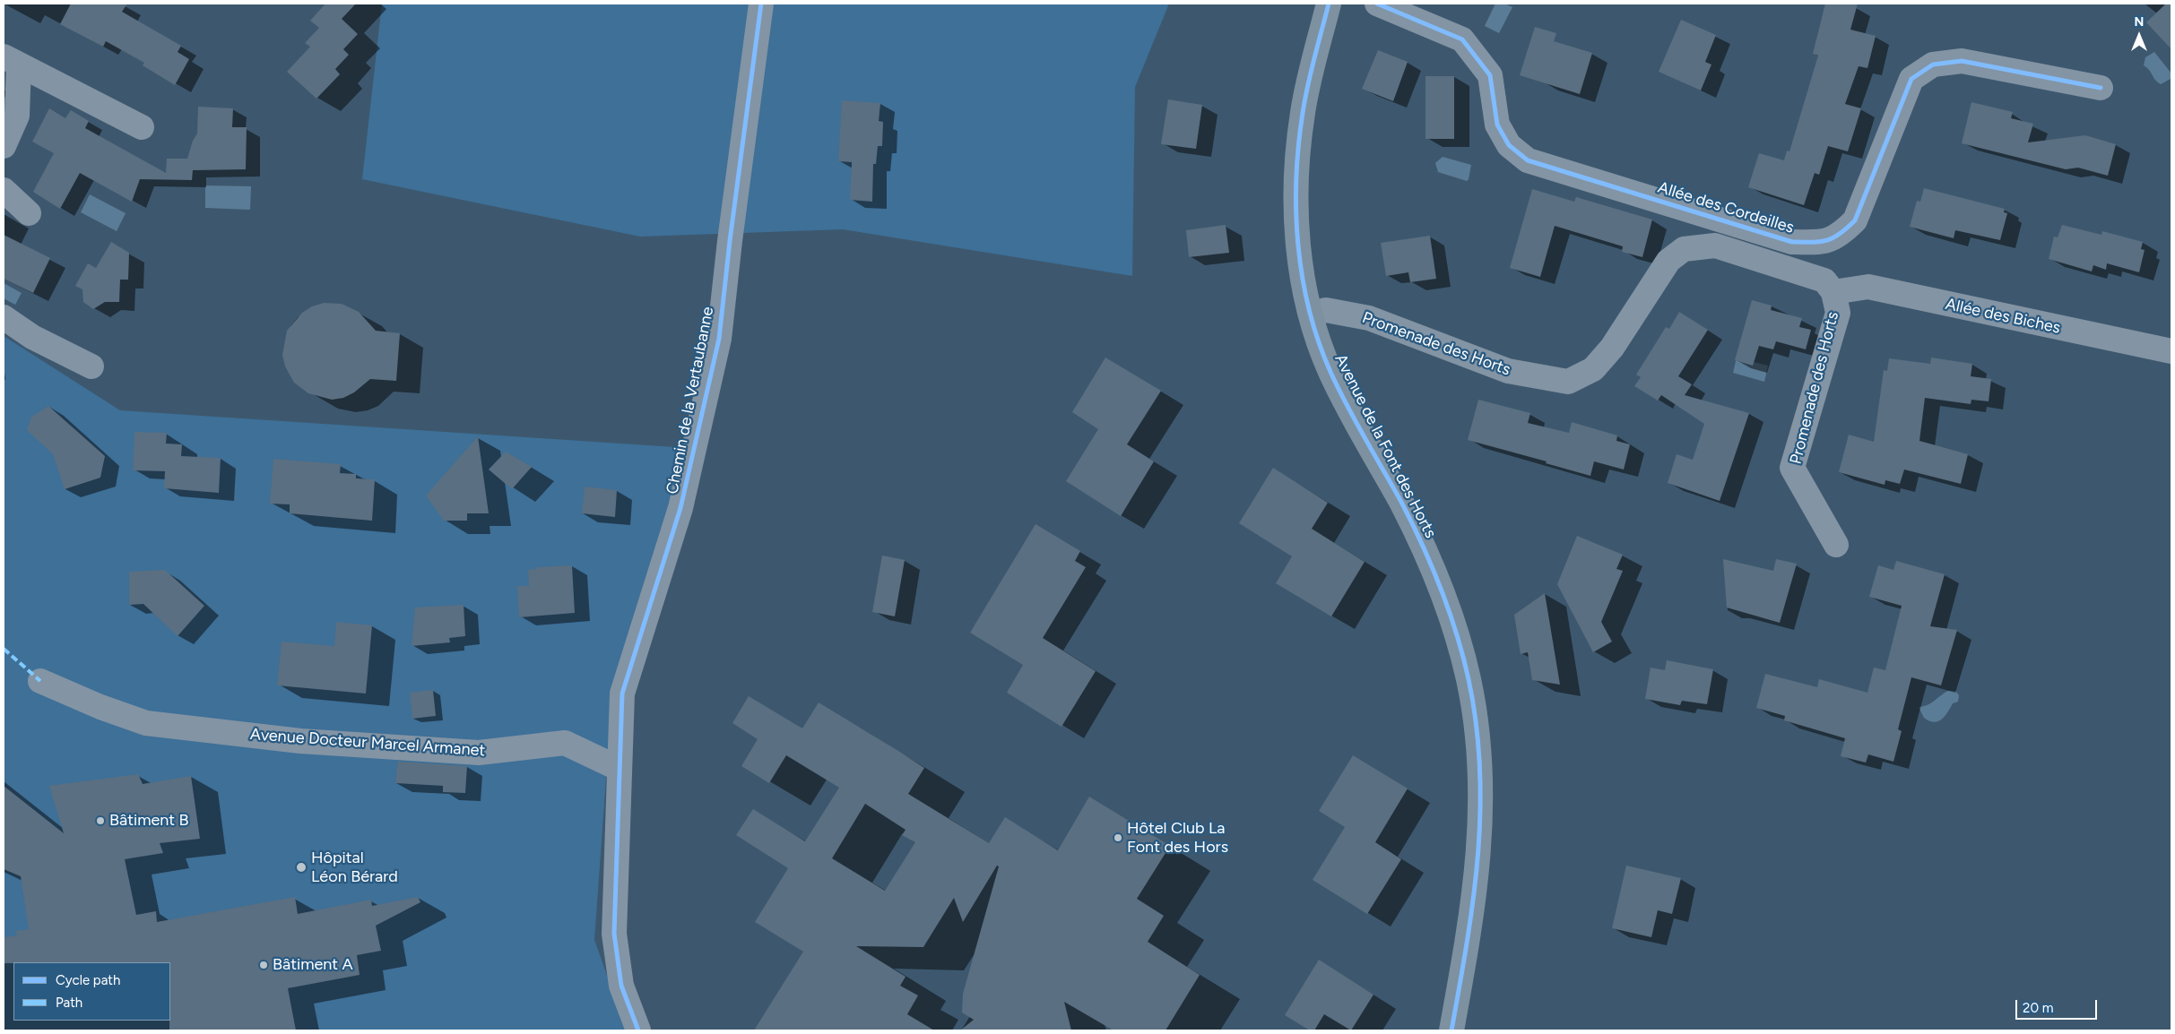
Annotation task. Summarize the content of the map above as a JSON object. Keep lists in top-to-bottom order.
{
  "streets": {
    "main road": ["Avenue de la Font des Horts"],
    "street": [
      "Allée des Cordeilles",
      "Allée des Biches",
      "Promenade des Horts",
      "Chemin de la Vertaubanne",
      "Avenue Docteur Marcel Armanet"
    ]
  },
  "crossings": [
    ["Allée des Biches", "Promenade des Horts"],
    ["Promenade des Horts", "Avenue de la Font des Horts"],
    ["Chemin de la Vertaubanne", "Avenue Docteur Marcel Armanet"]
  ],
  "places": [
    "Bâtiment B",
    "Hôtel Club La Font des Hors",
    "Hôpital Léon Bérard",
    "Bâtiment A"
  ],
  "legend": ["Cycle path", "Path"],
  "scale_bar": "20 m",
  "north": "top"
}
